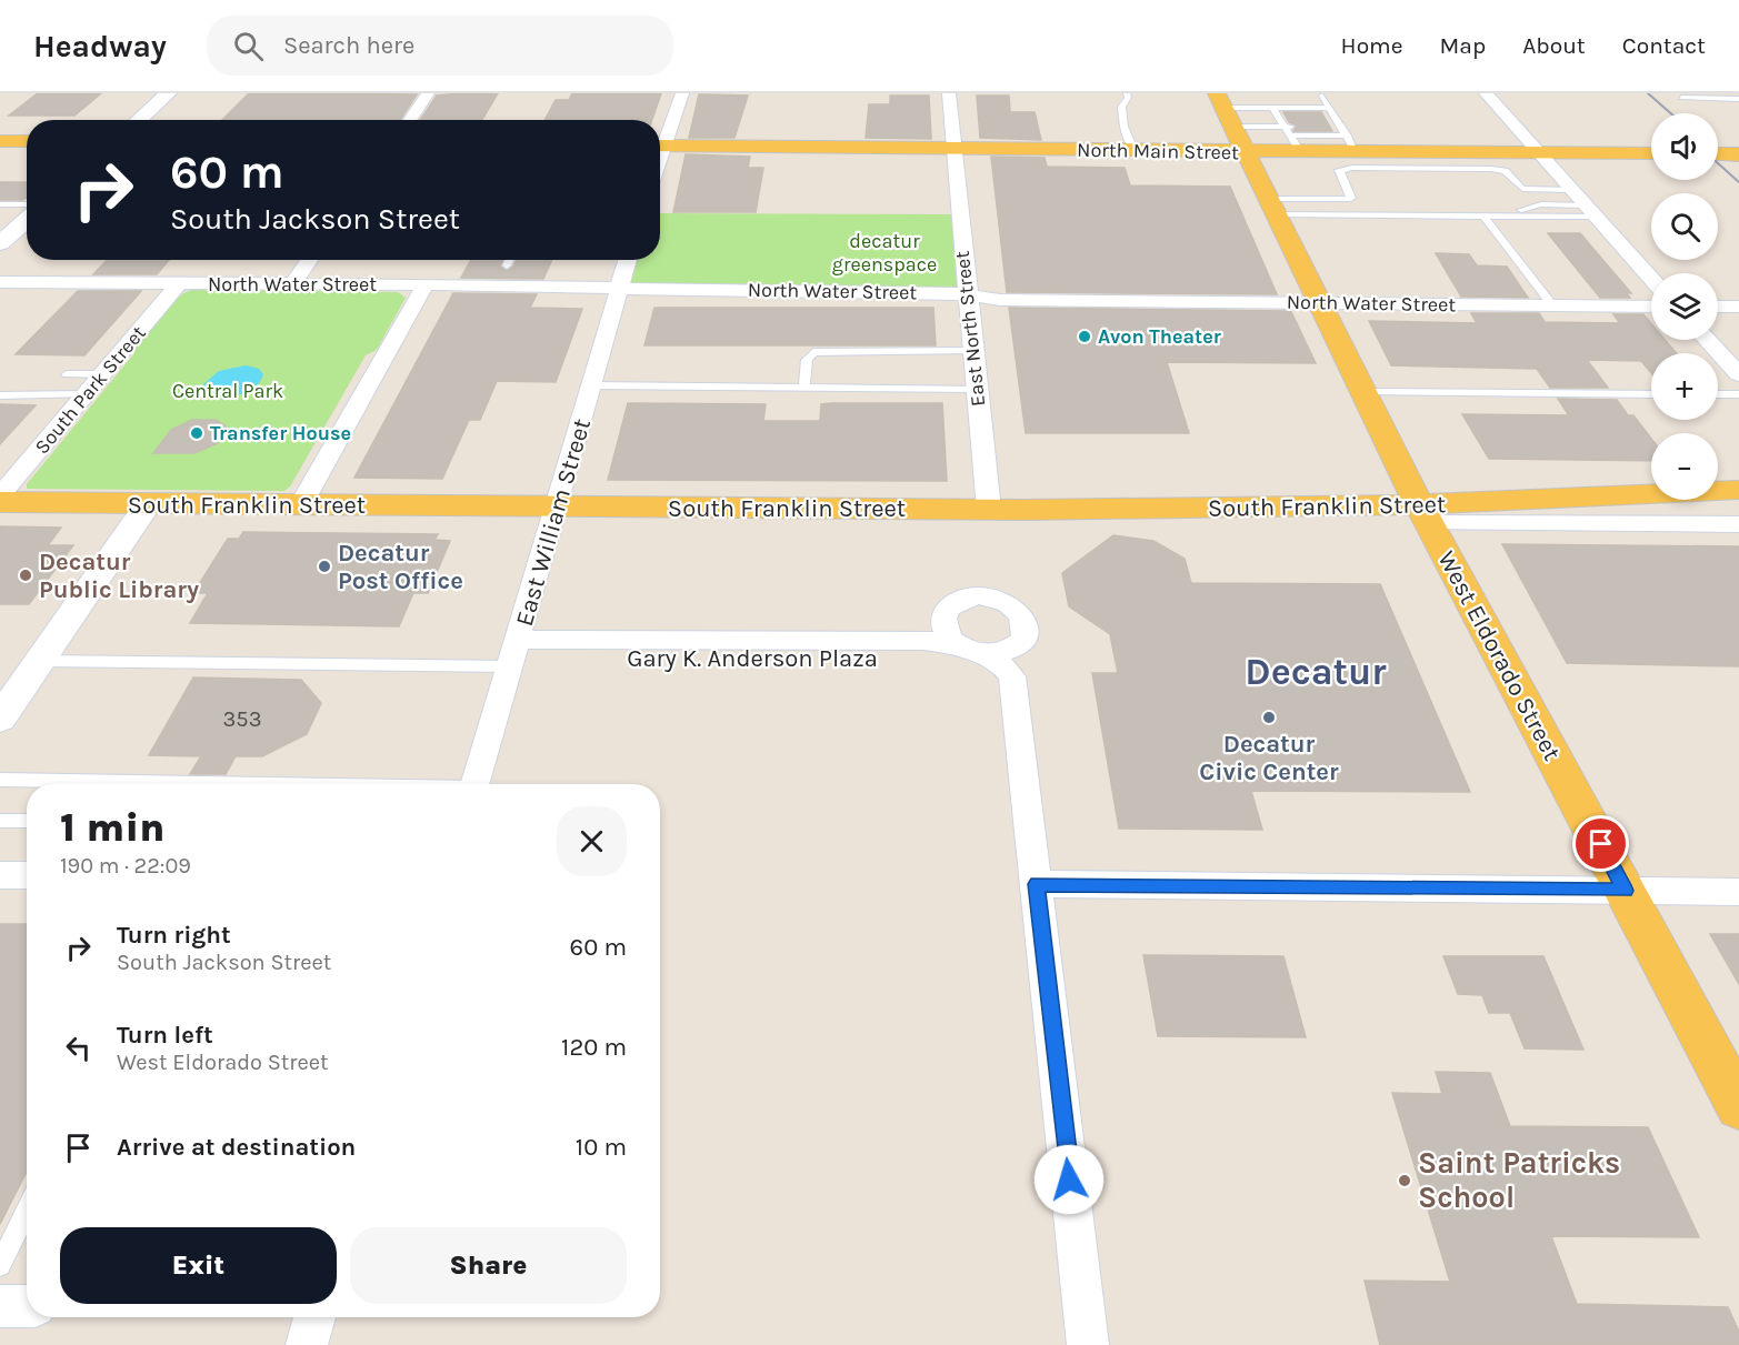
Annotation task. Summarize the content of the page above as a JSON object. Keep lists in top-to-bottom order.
{
  "streets": {
    "main road": ["North Main Street", "South Franklin Street", "West Eldorado Street"],
    "street": [
      "North Water Street",
      "East North Street",
      "South Park Street",
      "East William Street",
      "Gary K. Anderson Plaza"
    ]
  },
  "crossings": [
    ["North Main Street", "East North Street"],
    ["North Main Street", "West Eldorado Street"],
    ["North Water Street", "East North Street"],
    ["North Water Street", "South Park Street"],
    ["North Water Street", "East William Street"],
    ["North Water Street", "West Eldorado Street"],
    ["East North Street", "South Franklin Street"],
    ["South Franklin Street", "East William Street"],
    ["South Franklin Street", "West Eldorado Street"],
    ["East William Street", "Gary K. Anderson Plaza"]
  ],
  "districts": ["Decatur"],
  "parks": ["decatur greenspace", "Central Park"],
  "places": [
    "Avon Theater",
    "Transfer House",
    "Decatur Post Office",
    "Decatur Public Library",
    "Decatur Civic Center",
    "Saint Patricks School"
  ],
  "house_numbers": ["353"],
  "page": {
    "header": "Headway",
    "search": "Search here",
    "nav": [
      "Home",
      "Map",
      "About",
      "Contact"
    ],
    "map_buttons": ["+", "−"],
    "turn": ["60 m", "South Jackson Street"],
    "heading": ["1 min", "190 m · 22:09"],
    "list": [
      {
        "name": "Turn right",
        "note": "South Jackson Street",
        "value": "60 m"
      },
      {
        "name": "Turn left",
        "note": "West Eldorado Street",
        "value": "120 m"
      },
      {
        "name": "Arrive at destination",
        "value": "10 m"
      }
    ],
    "buttons": ["Exit", "Share"]
  }
}
